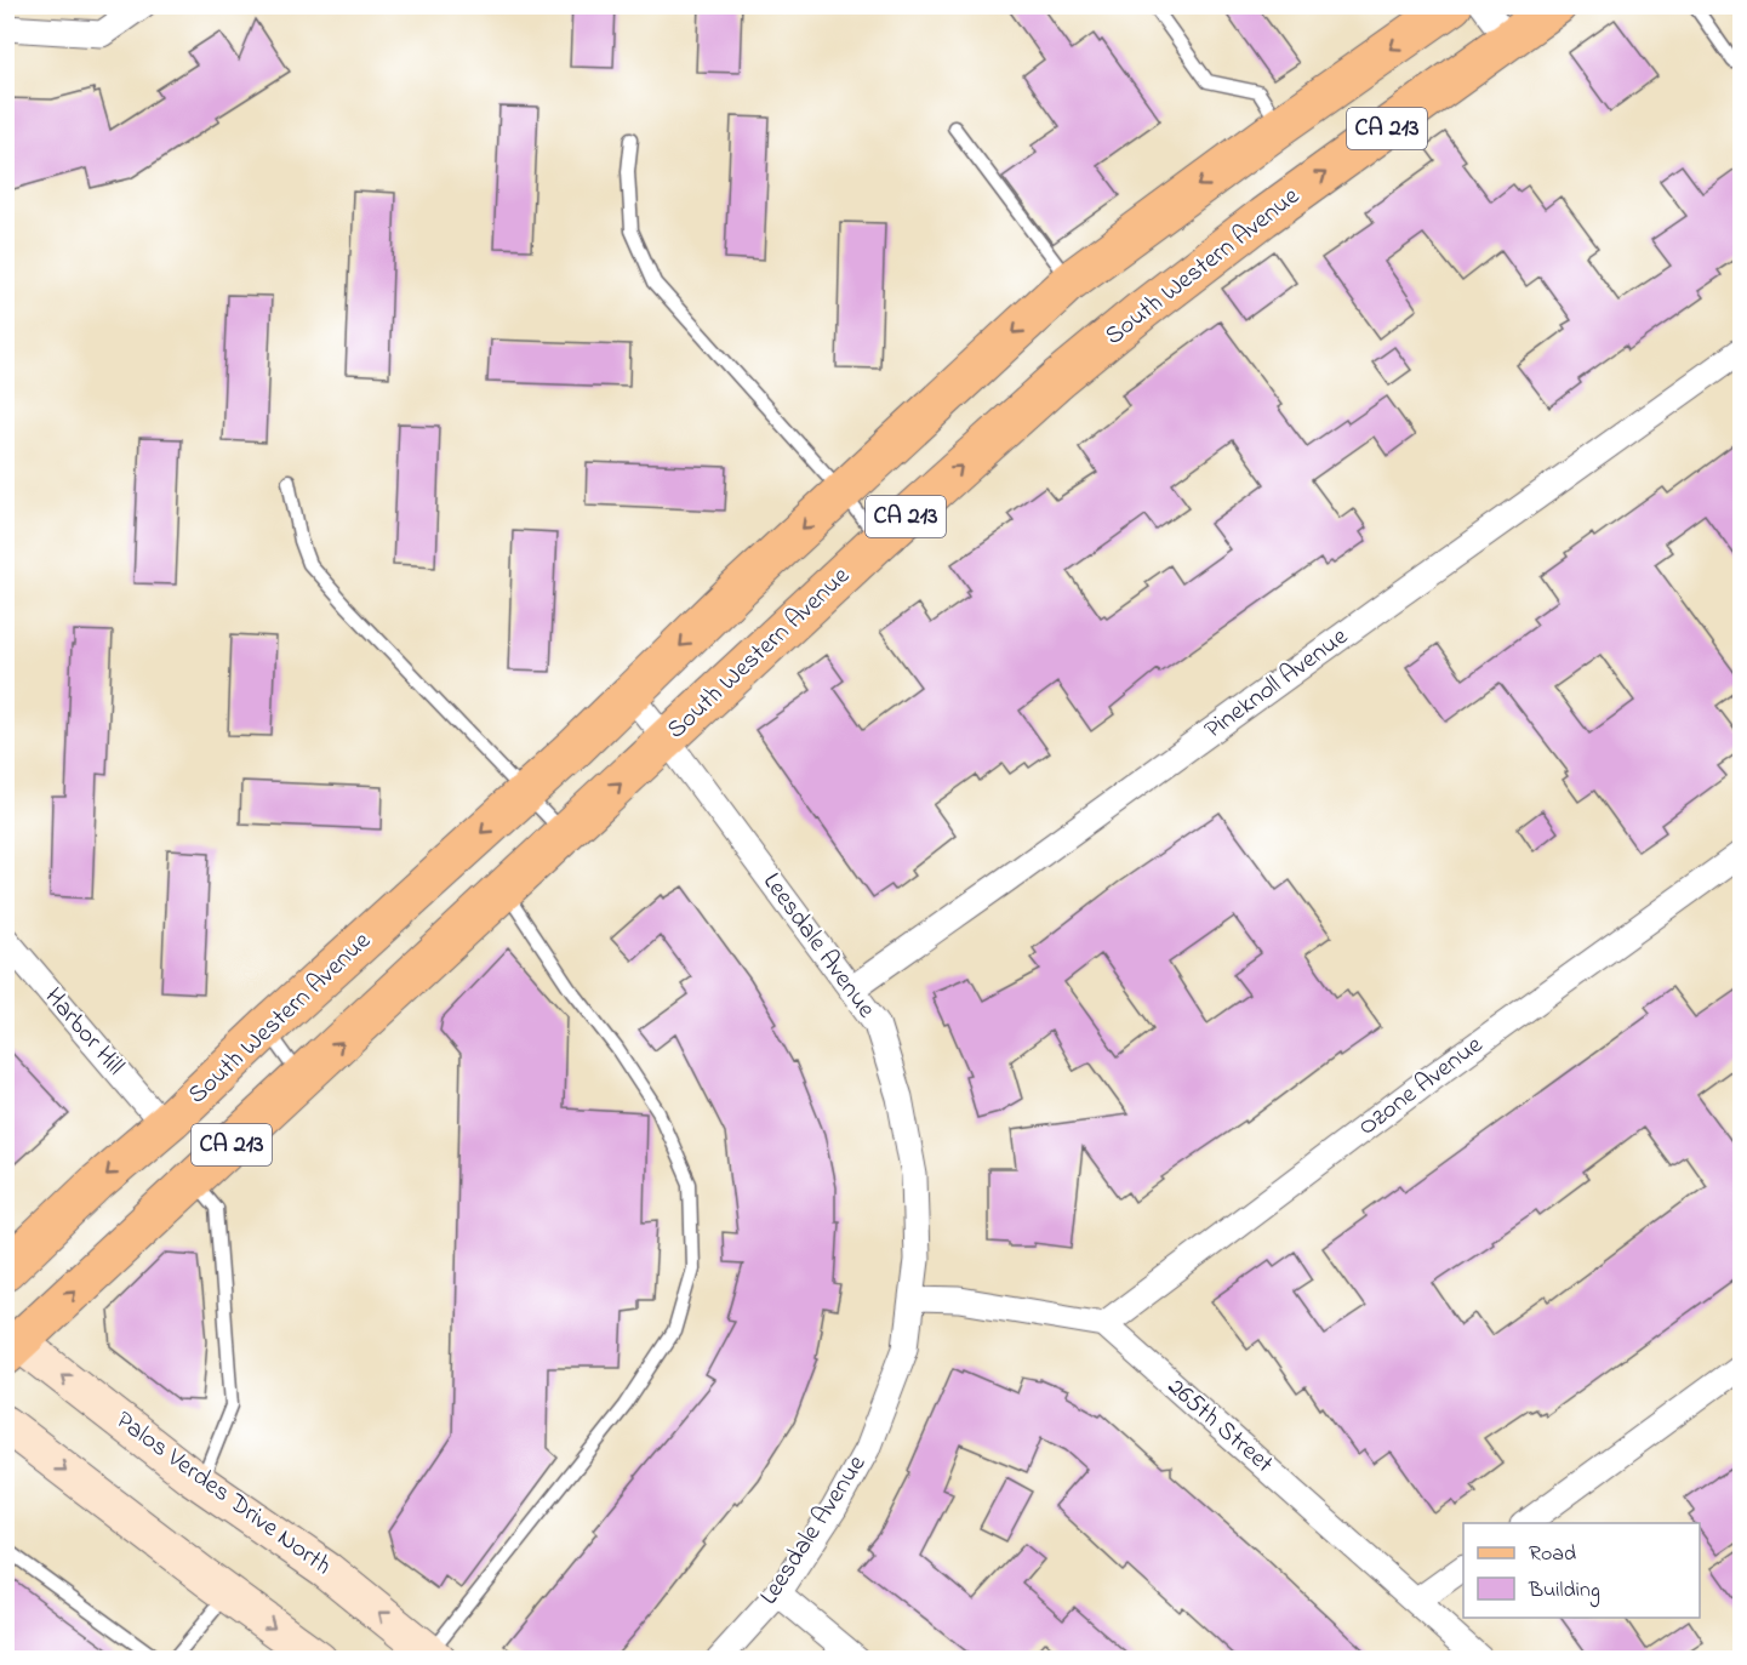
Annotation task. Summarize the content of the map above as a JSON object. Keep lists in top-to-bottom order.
{
  "streets": {
    "main road": ["CA 213", "South Western Avenue", "Palos Verdes Drive North"],
    "street": [
      "Pineknoll Avenue",
      "Leesdale Avenue",
      "Harbor Hill",
      "Ozone Avenue",
      "265th Street"
    ]
  },
  "crossings": [
    ["South Western Avenue", "Leesdale Avenue"],
    ["South Western Avenue", "Harbor Hill"],
    ["South Western Avenue", "Palos Verdes Drive North"],
    ["Pineknoll Avenue", "Leesdale Avenue"],
    ["Ozone Avenue", "265th Street"]
  ],
  "legend": ["Road", "Building"]
}
